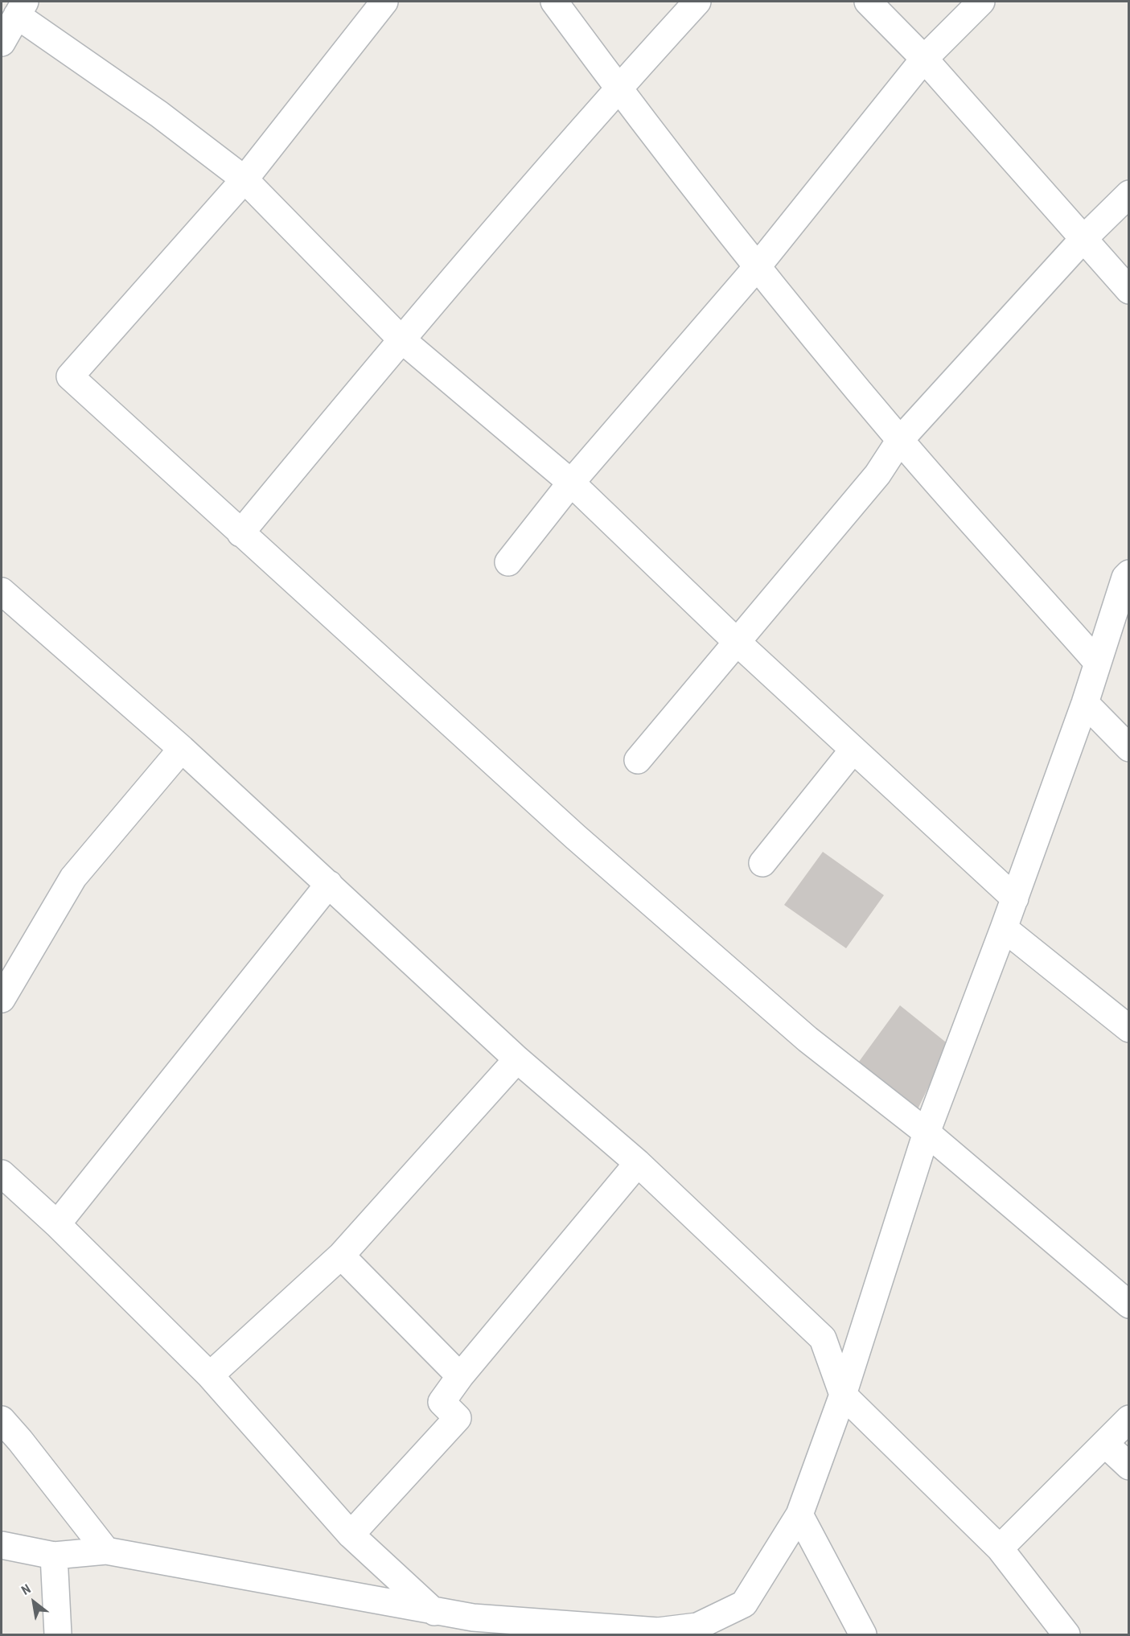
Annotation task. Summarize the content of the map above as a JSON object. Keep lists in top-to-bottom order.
{
  "north": "top left"
}
